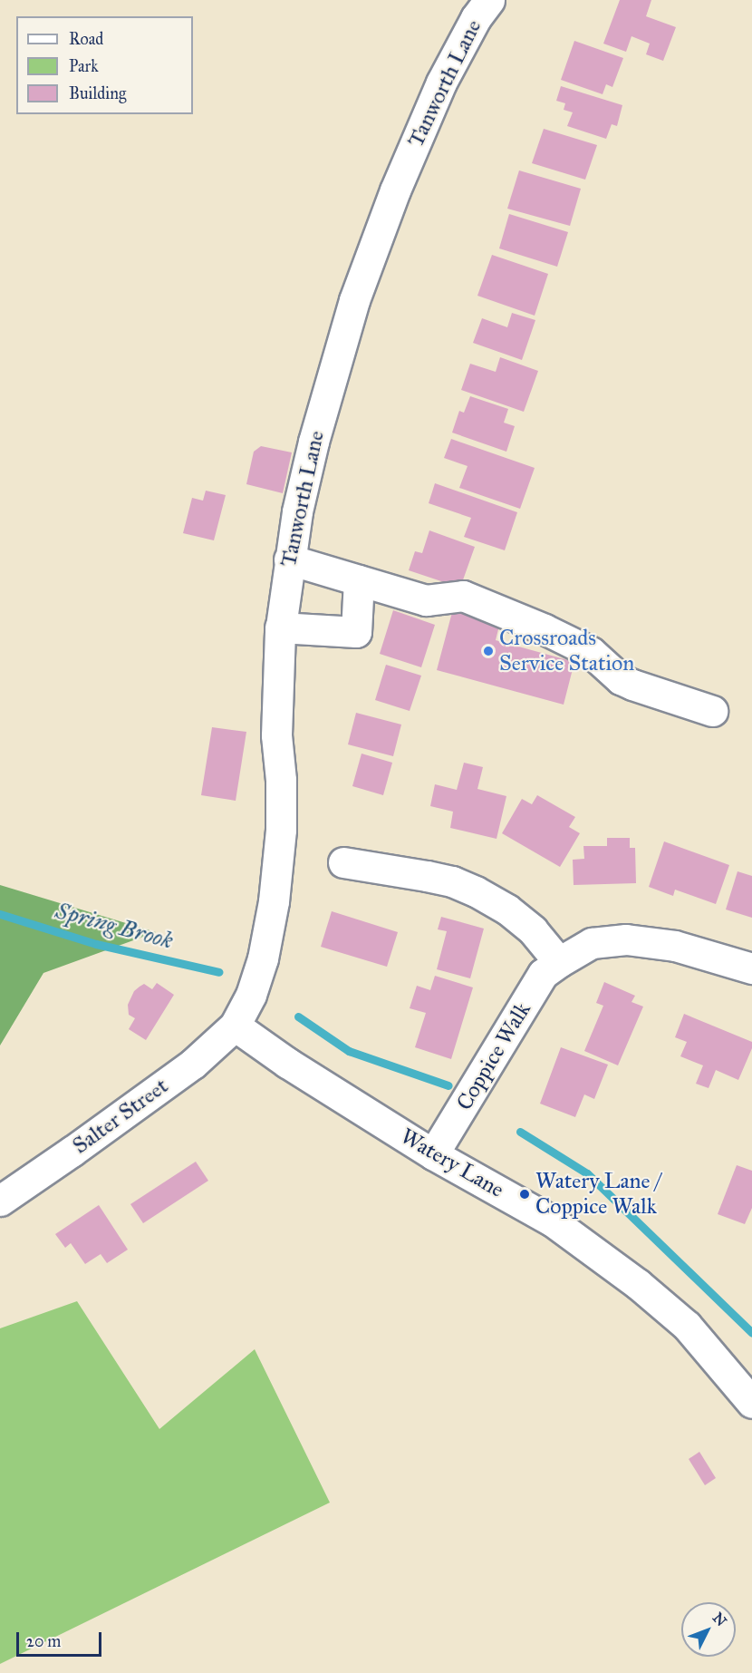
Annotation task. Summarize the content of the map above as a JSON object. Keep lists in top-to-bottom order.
{
  "streets": {
    "main road": [
      "Tanworth Lane",
      "Coppice Walk",
      "Salter Street",
      "Watery Lane"
    ]
  },
  "crossings": [
    ["Tanworth Lane", "Salter Street"],
    ["Tanworth Lane", "Watery Lane"],
    ["Coppice Walk", "Watery Lane"],
    ["Salter Street", "Watery Lane"]
  ],
  "water": ["Spring Brook"],
  "places": ["Crossroads Service Station", "Watery Lane / Coppice Walk"],
  "legend": ["Road", "Park", "Building"],
  "scale_bar": "20 m",
  "north": "top right"
}
